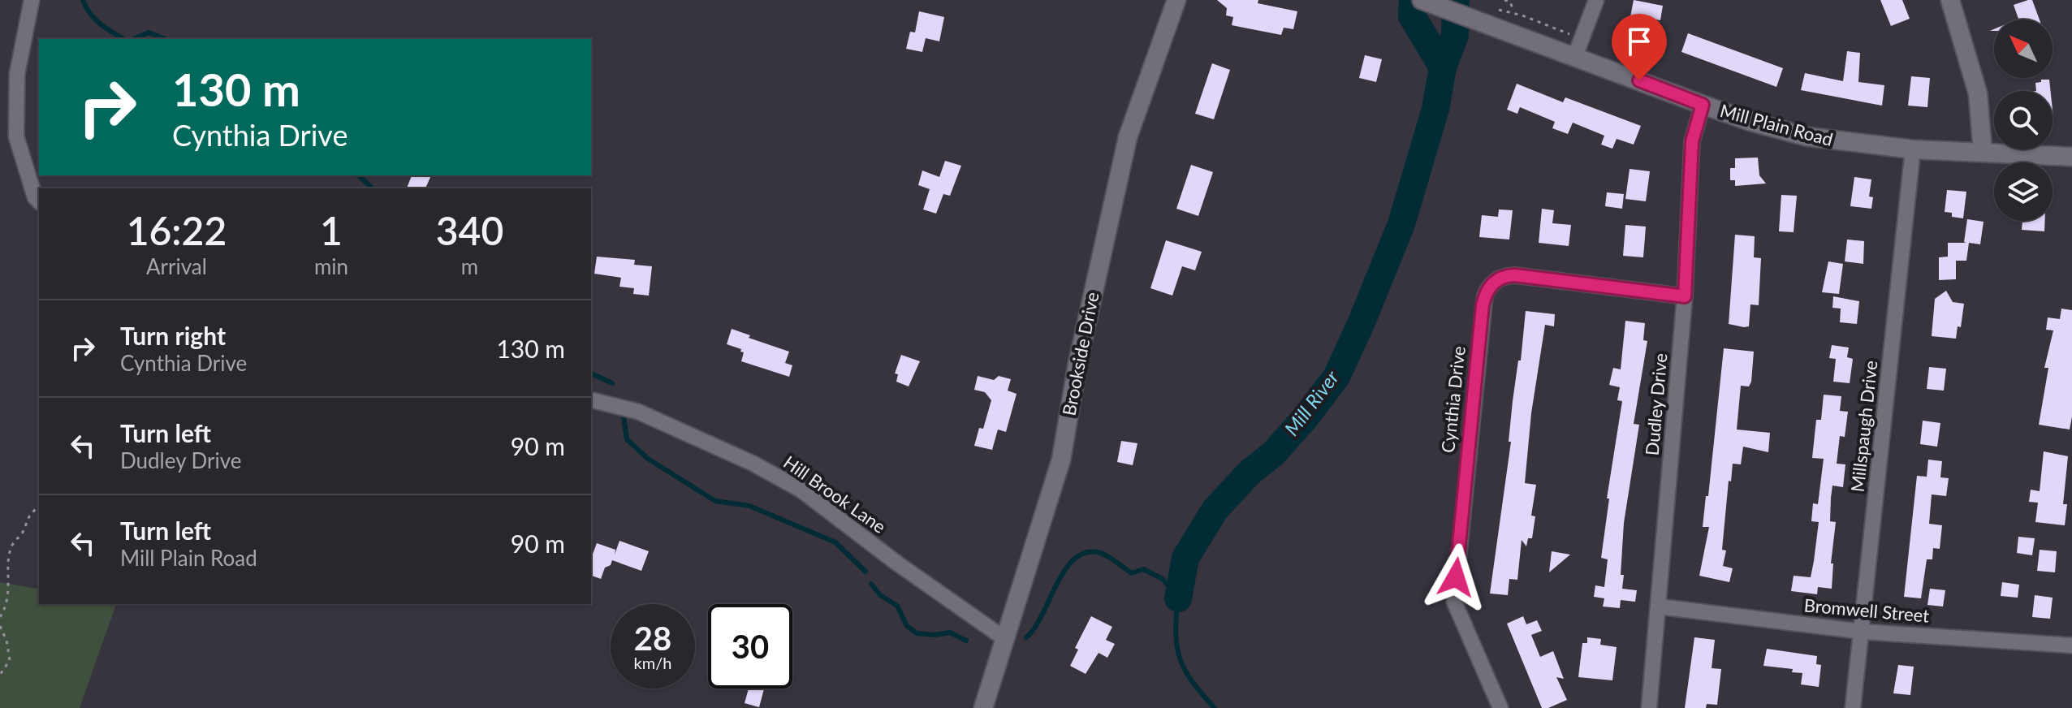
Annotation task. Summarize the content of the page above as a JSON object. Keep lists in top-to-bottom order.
{
  "streets": {
    "main road": ["Mill Plain Road", "Brookside Drive"],
    "street": [
      "Cynthia Drive",
      "Dudley Drive",
      "Millspaugh Drive",
      "Hill Brook Lane",
      "Bromwell Street"
    ]
  },
  "crossings": [
    ["Mill Plain Road", "Dudley Drive"],
    ["Mill Plain Road", "Millspaugh Drive"],
    ["Brookside Drive", "Hill Brook Lane"],
    ["Cynthia Drive", "Dudley Drive"],
    ["Dudley Drive", "Bromwell Street"],
    ["Millspaugh Drive", "Bromwell Street"]
  ],
  "water": ["Mill River"],
  "north": "top left",
  "page": {
    "turn": ["130 m", "Cynthia Drive"],
    "eta": [
      "16:22",
      "Arrival",
      "1",
      "min",
      "340",
      "m"
    ],
    "list": [
      {
        "name": "Turn right",
        "note": "Cynthia Drive",
        "value": "130 m"
      },
      {
        "name": "Turn left",
        "note": "Dudley Drive",
        "value": "90 m"
      },
      {
        "name": "Turn left",
        "note": "Mill Plain Road",
        "value": "90 m"
      }
    ],
    "speed": "28 km/h",
    "limit": "30"
  }
}
